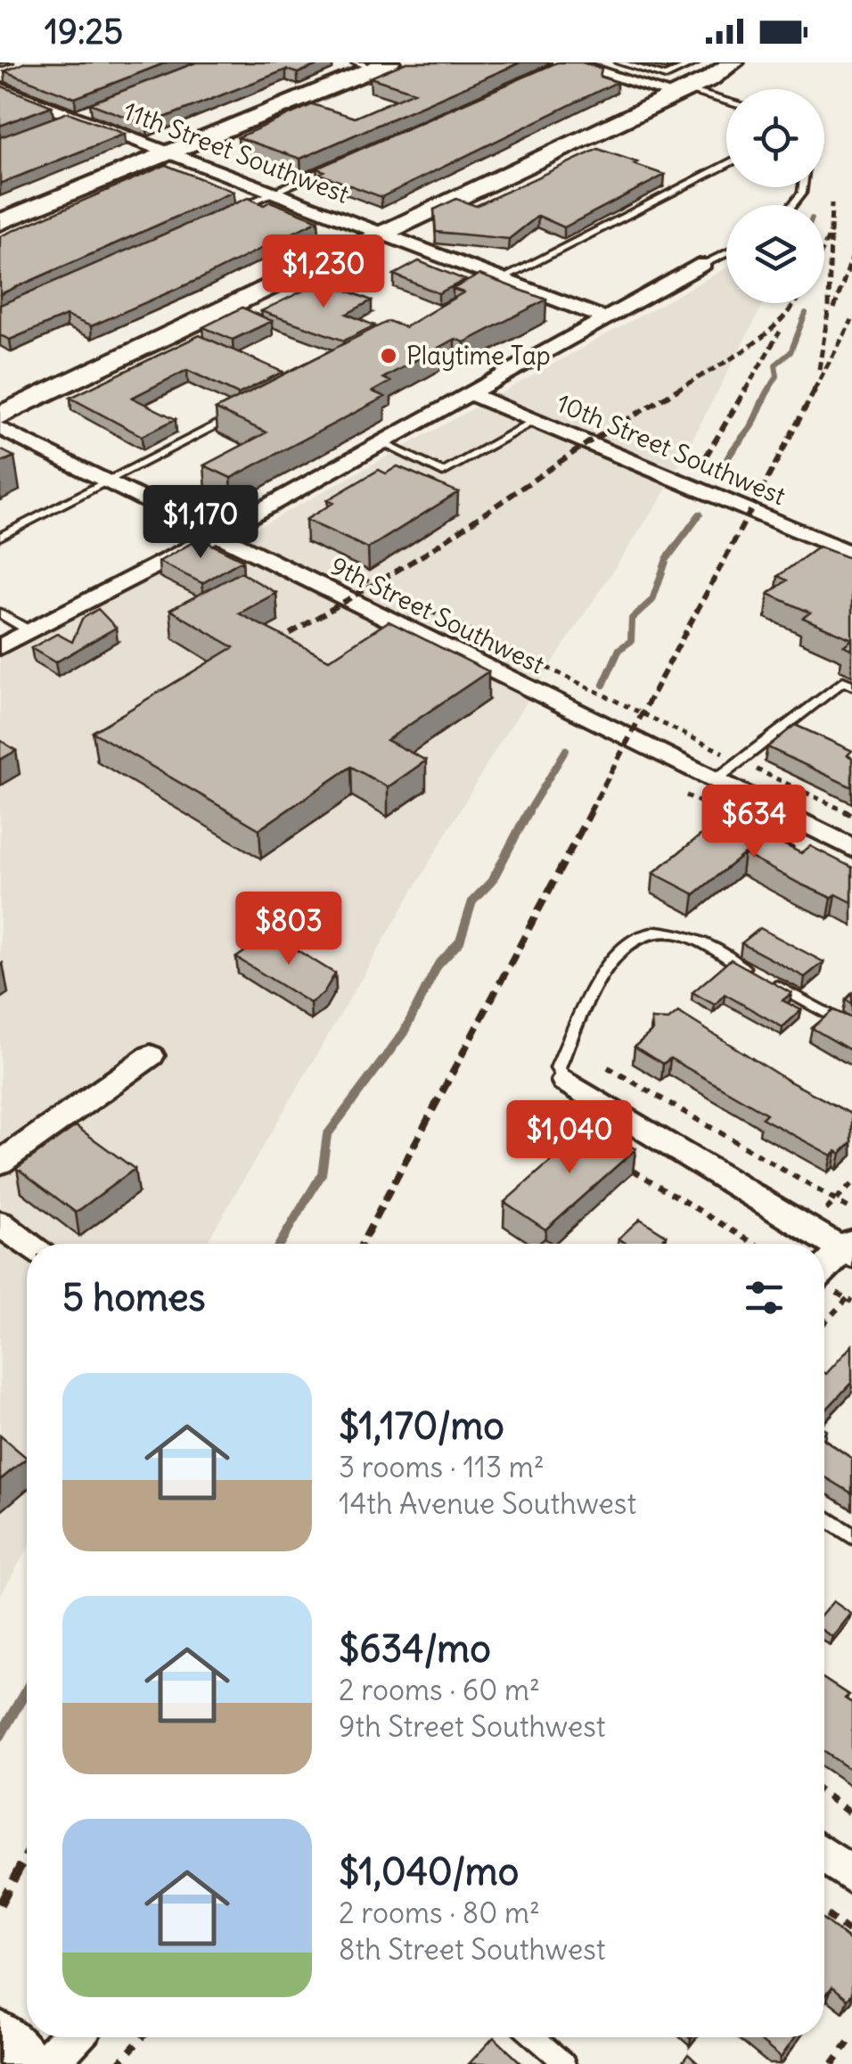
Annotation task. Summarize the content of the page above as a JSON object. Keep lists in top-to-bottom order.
{
  "streets": {
    "street": ["11th Street Southwest", "10th Street Southwest", "9th Street Southwest"]
  },
  "places": ["Playtime Tap"],
  "page": {
    "status": "19:25",
    "price": [
      "$1,230",
      "$1,170",
      "$634",
      "$803",
      "$1,040"
    ],
    "heading": "5 homes",
    "list": [
      {
        "name": "$1,170/mo",
        "note": "3 rooms · 113 m² · 14th Avenue Southwest"
      },
      {
        "name": "$634/mo",
        "note": "2 rooms · 60 m² · 9th Street Southwest"
      },
      {
        "name": "$1,040/mo",
        "note": "2 rooms · 80 m² · 8th Street Southwest"
      }
    ]
  }
}
